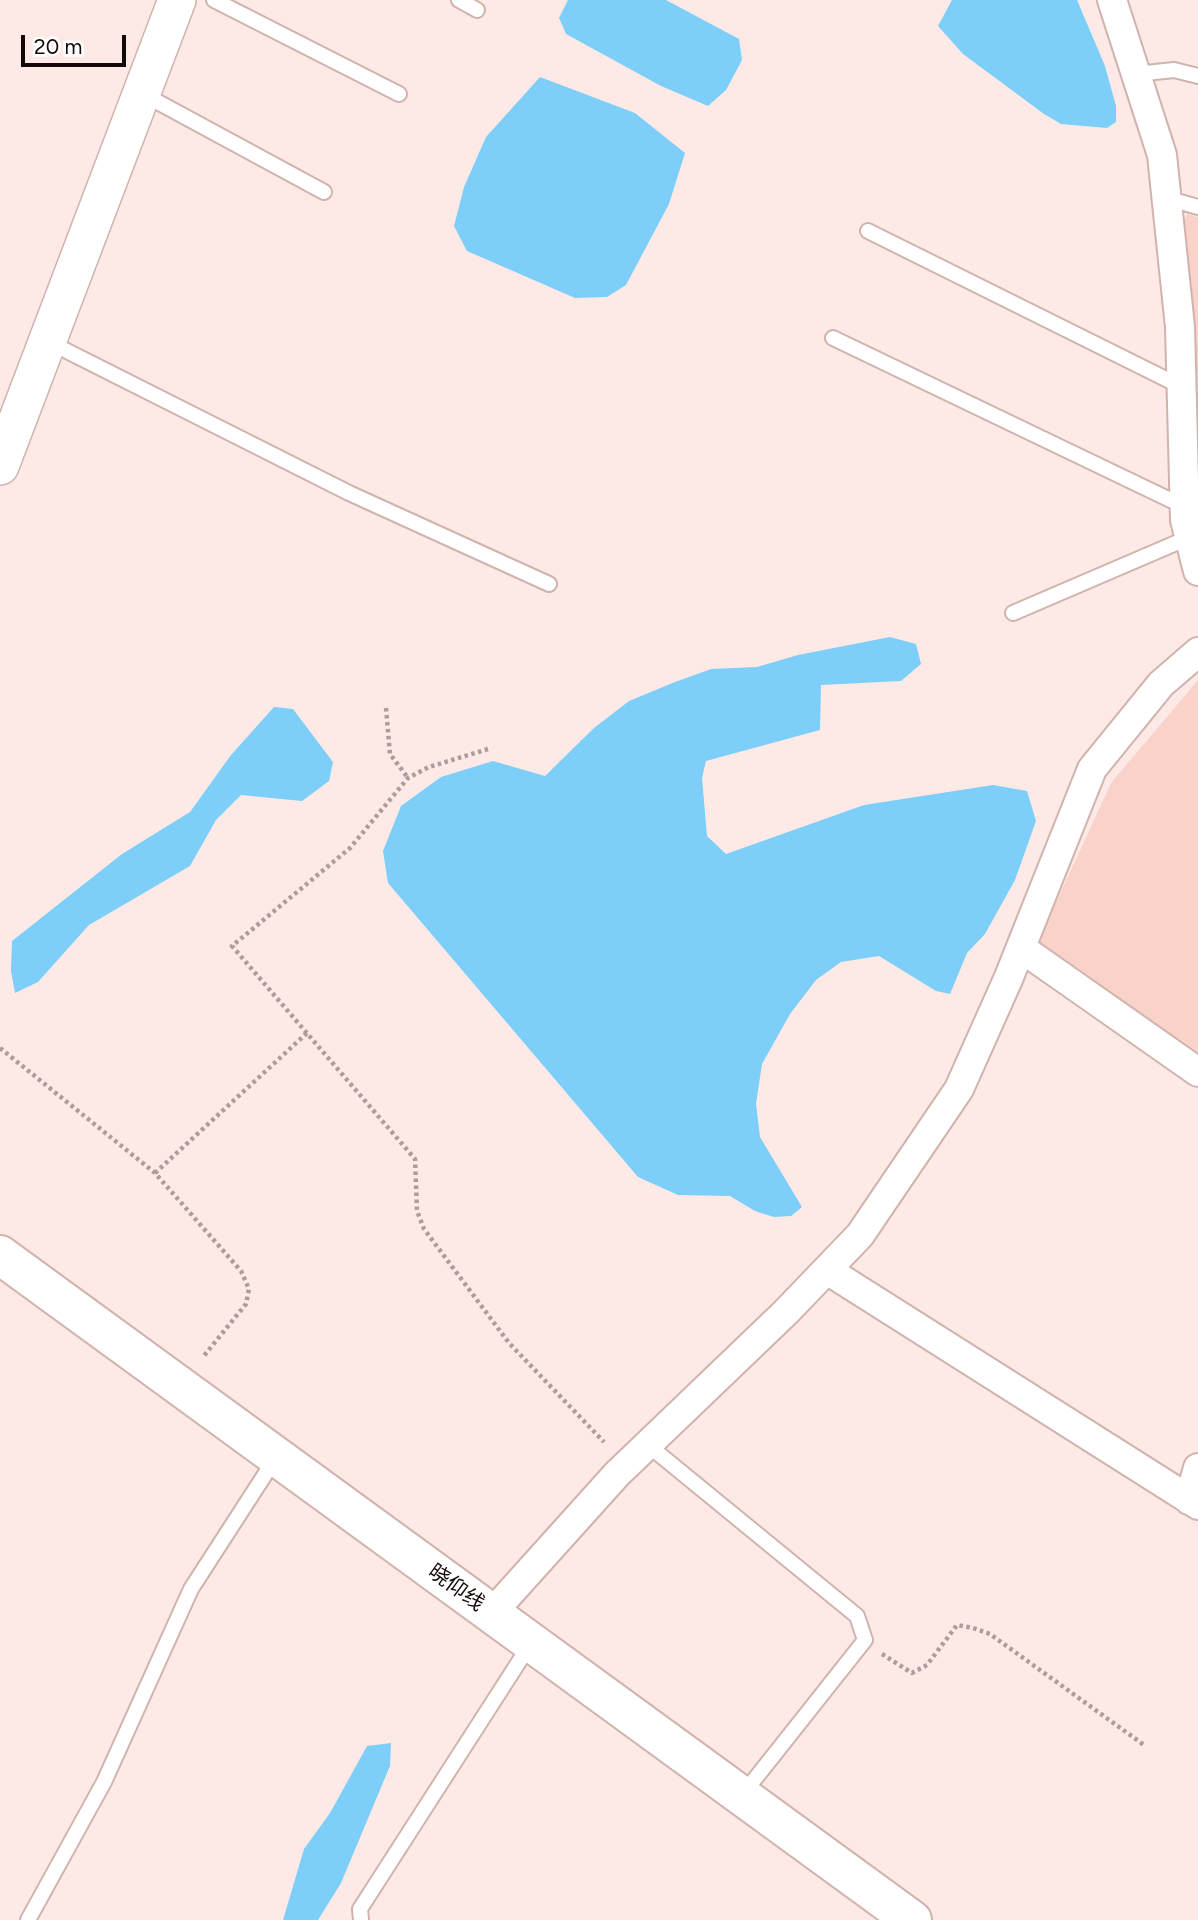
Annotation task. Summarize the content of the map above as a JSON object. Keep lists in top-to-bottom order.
{
  "streets": {
    "main road": ["晓仰线"]
  },
  "scale_bar": "20 m"
}
